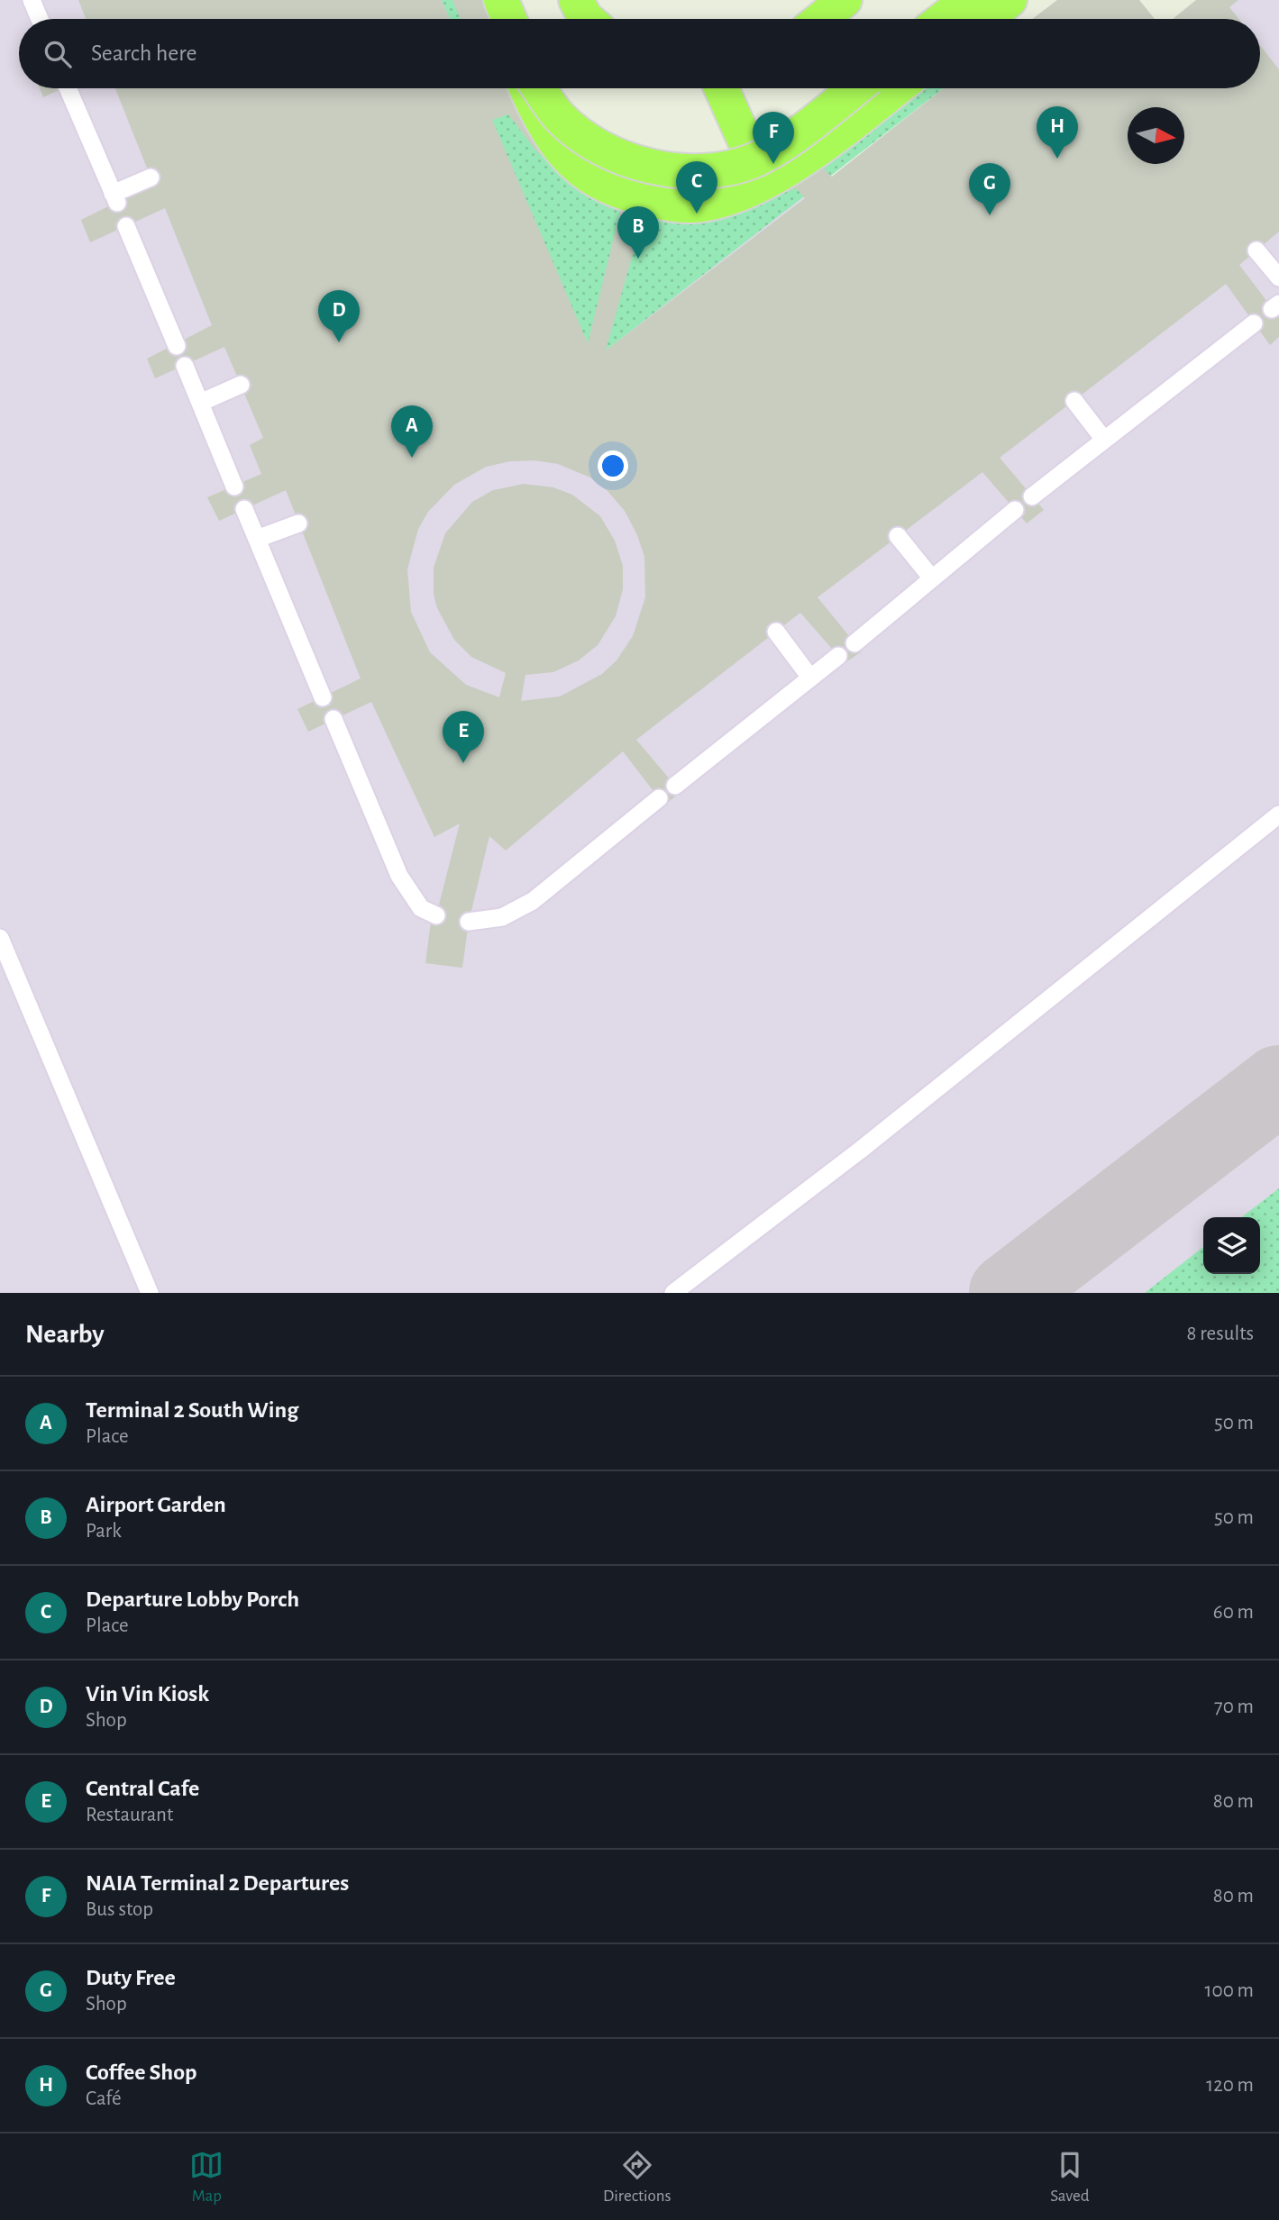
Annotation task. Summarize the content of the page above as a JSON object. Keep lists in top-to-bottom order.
{
  "north": "right",
  "page": {
    "search": "Search here",
    "pins": [
      "H",
      "F",
      "C",
      "G",
      "B",
      "D",
      "A",
      "E"
    ],
    "heading": ["Nearby", "8 results"],
    "list": [
      {
        "mark": "A",
        "name": "Terminal 2 South Wing",
        "note": "Place",
        "value": "50 m"
      },
      {
        "mark": "B",
        "name": "Airport Garden",
        "note": "Park",
        "value": "50 m"
      },
      {
        "mark": "C",
        "name": "Departure Lobby Porch",
        "note": "Place",
        "value": "60 m"
      },
      {
        "mark": "D",
        "name": "Vin Vin Kiosk",
        "note": "Shop",
        "value": "70 m"
      },
      {
        "mark": "E",
        "name": "Central Cafe",
        "note": "Restaurant",
        "value": "80 m"
      },
      {
        "mark": "F",
        "name": "NAIA Terminal 2 Departures",
        "note": "Bus stop",
        "value": "80 m"
      },
      {
        "mark": "G",
        "name": "Duty Free",
        "note": "Shop",
        "value": "100 m"
      },
      {
        "mark": "H",
        "name": "Coffee Shop",
        "note": "Café",
        "value": "120 m"
      }
    ],
    "nav": ["Map", "Directions", "Saved"]
  }
}
